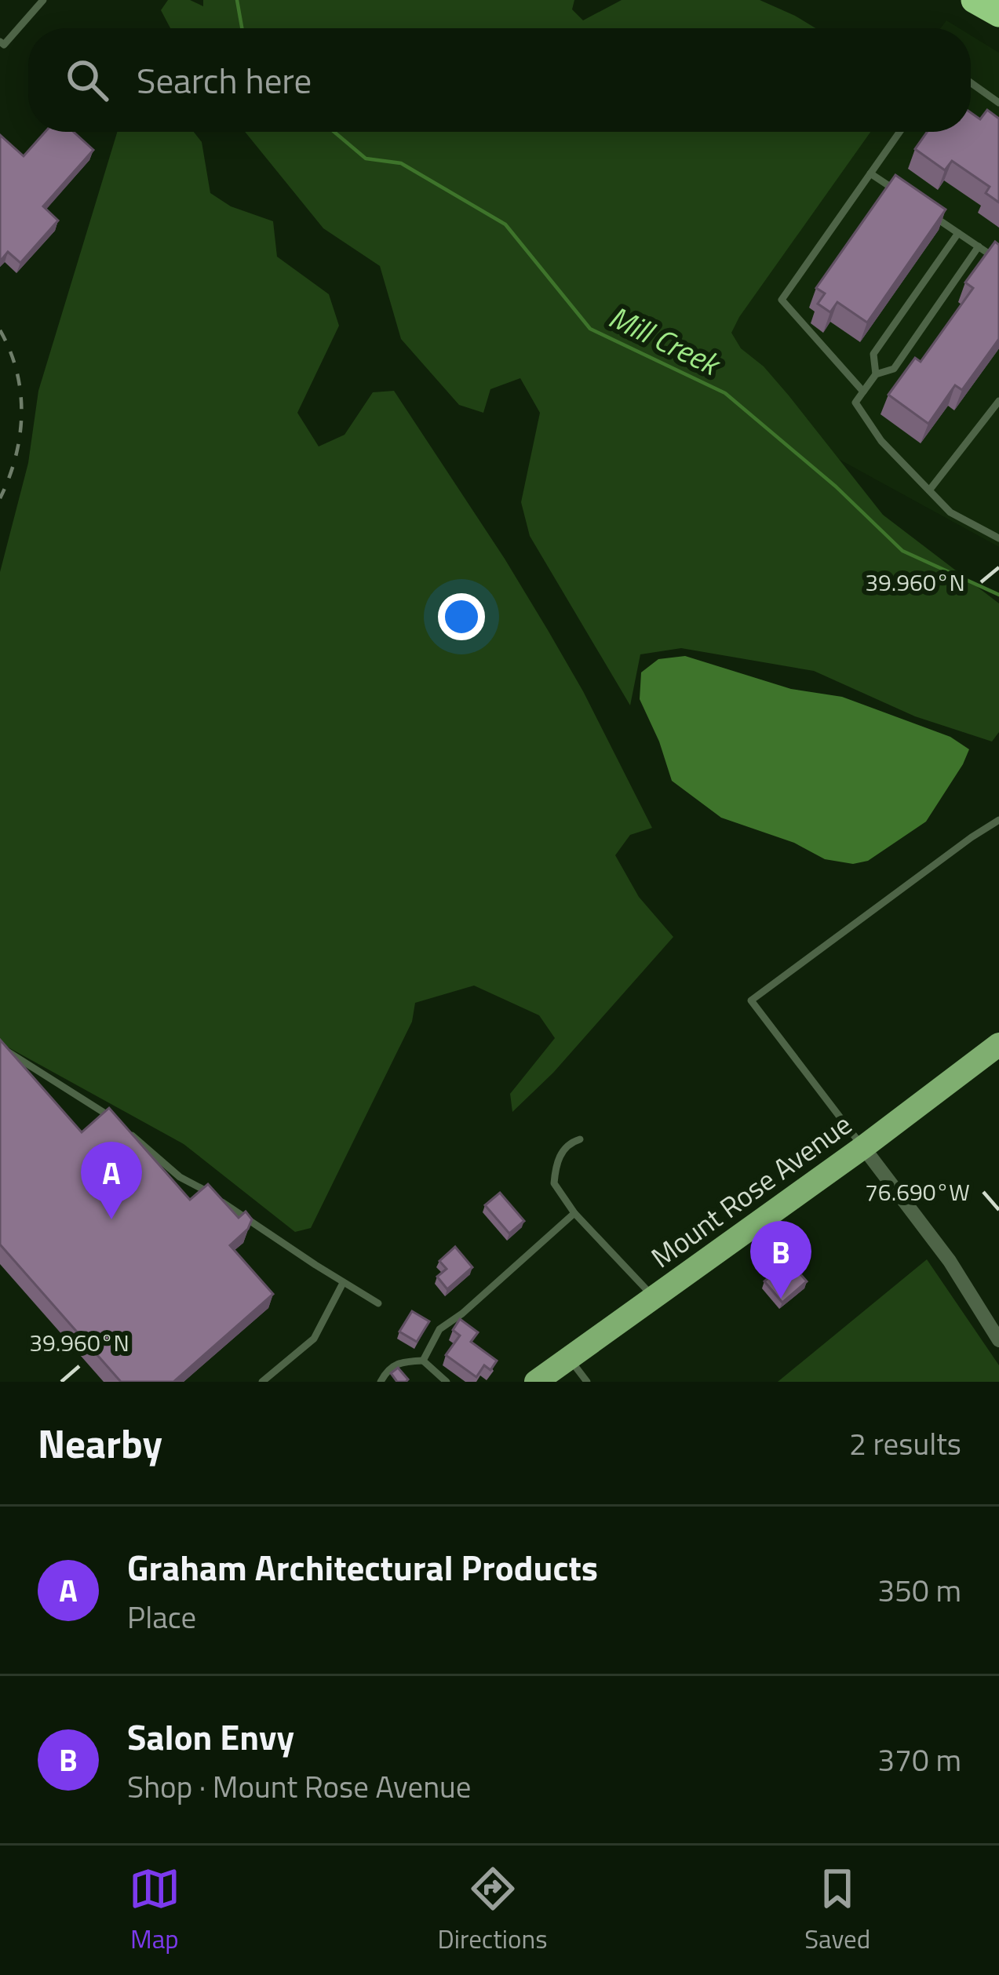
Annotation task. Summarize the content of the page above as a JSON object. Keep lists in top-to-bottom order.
{
  "streets": {
    "main road": ["Mount Rose Avenue"]
  },
  "water": ["Mill Creek"],
  "page": {
    "search": "Search here",
    "pins": ["A", "B"],
    "heading": ["Nearby", "2 results"],
    "list": [
      {
        "mark": "A",
        "name": "Graham Architectural Products",
        "note": "Place",
        "value": "350 m"
      },
      {
        "mark": "B",
        "name": "Salon Envy",
        "note": "Shop · Mount Rose Avenue",
        "value": "370 m"
      }
    ],
    "nav": ["Map", "Directions", "Saved"]
  },
  "coordinates": ["39.960°N", "76.690°W"]
}
